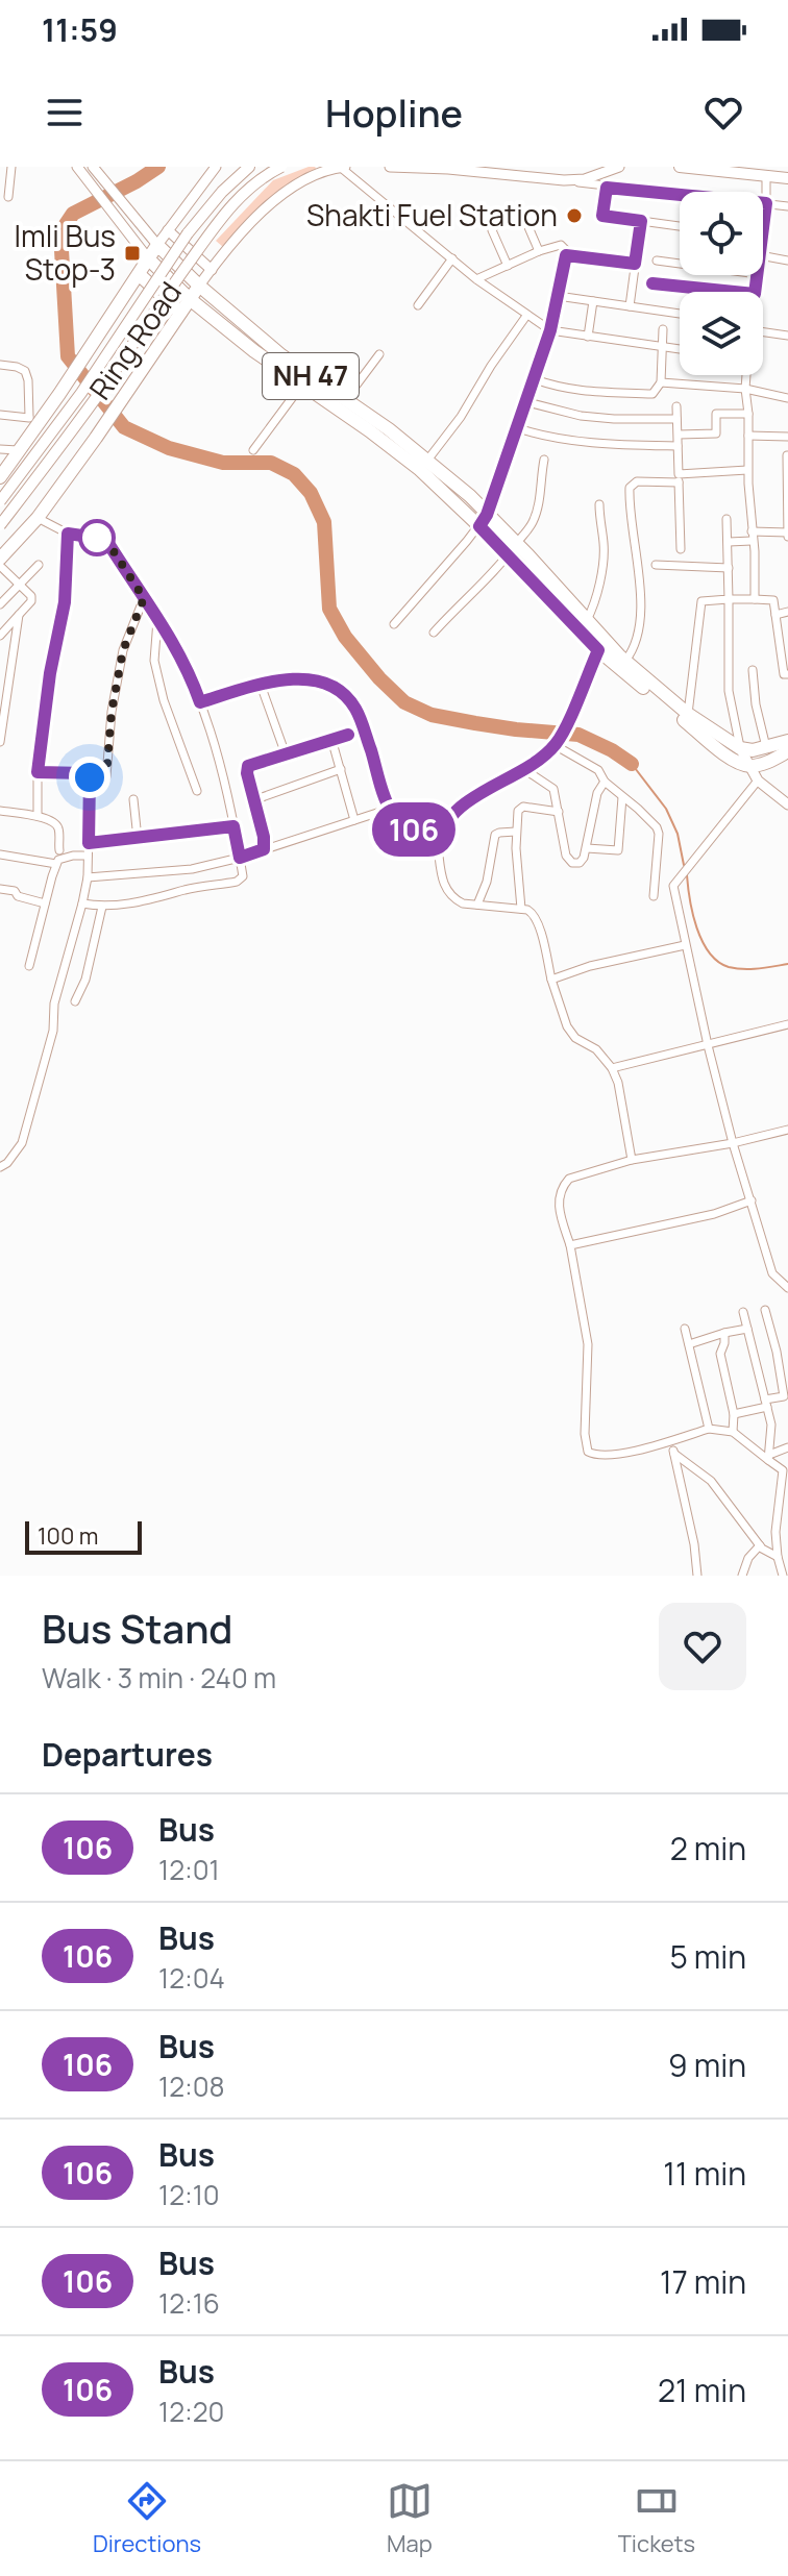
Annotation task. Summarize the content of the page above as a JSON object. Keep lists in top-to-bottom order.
{
  "streets": {
    "highway": ["NH 47"],
    "main road": ["Ring Road"]
  },
  "places": {
    "other": ["Shakti Fuel Station"],
    "transit": ["Imli Bus Stop-3"]
  },
  "lines": ["bus line 106"],
  "scale_bar": "100 m",
  "page": {
    "status": "11:59",
    "header": "Hopline",
    "on_map": "106",
    "scale": "100 m",
    "heading": [
      ["Bus Stand", "Walk · 3 min · 240 m"],
      "Departures"
    ],
    "list": [
      {
        "mark": "106",
        "name": "Bus",
        "note": "12:01",
        "value": "2 min"
      },
      {
        "mark": "106",
        "name": "Bus",
        "note": "12:04",
        "value": "5 min"
      },
      {
        "mark": "106",
        "name": "Bus",
        "note": "12:08",
        "value": "9 min"
      },
      {
        "mark": "106",
        "name": "Bus",
        "note": "12:10",
        "value": "11 min"
      },
      {
        "mark": "106",
        "name": "Bus",
        "note": "12:16",
        "value": "17 min"
      },
      {
        "mark": "106",
        "name": "Bus",
        "note": "12:20",
        "value": "21 min"
      }
    ],
    "tabs": ["Directions", "Map", "Tickets"]
  }
}
